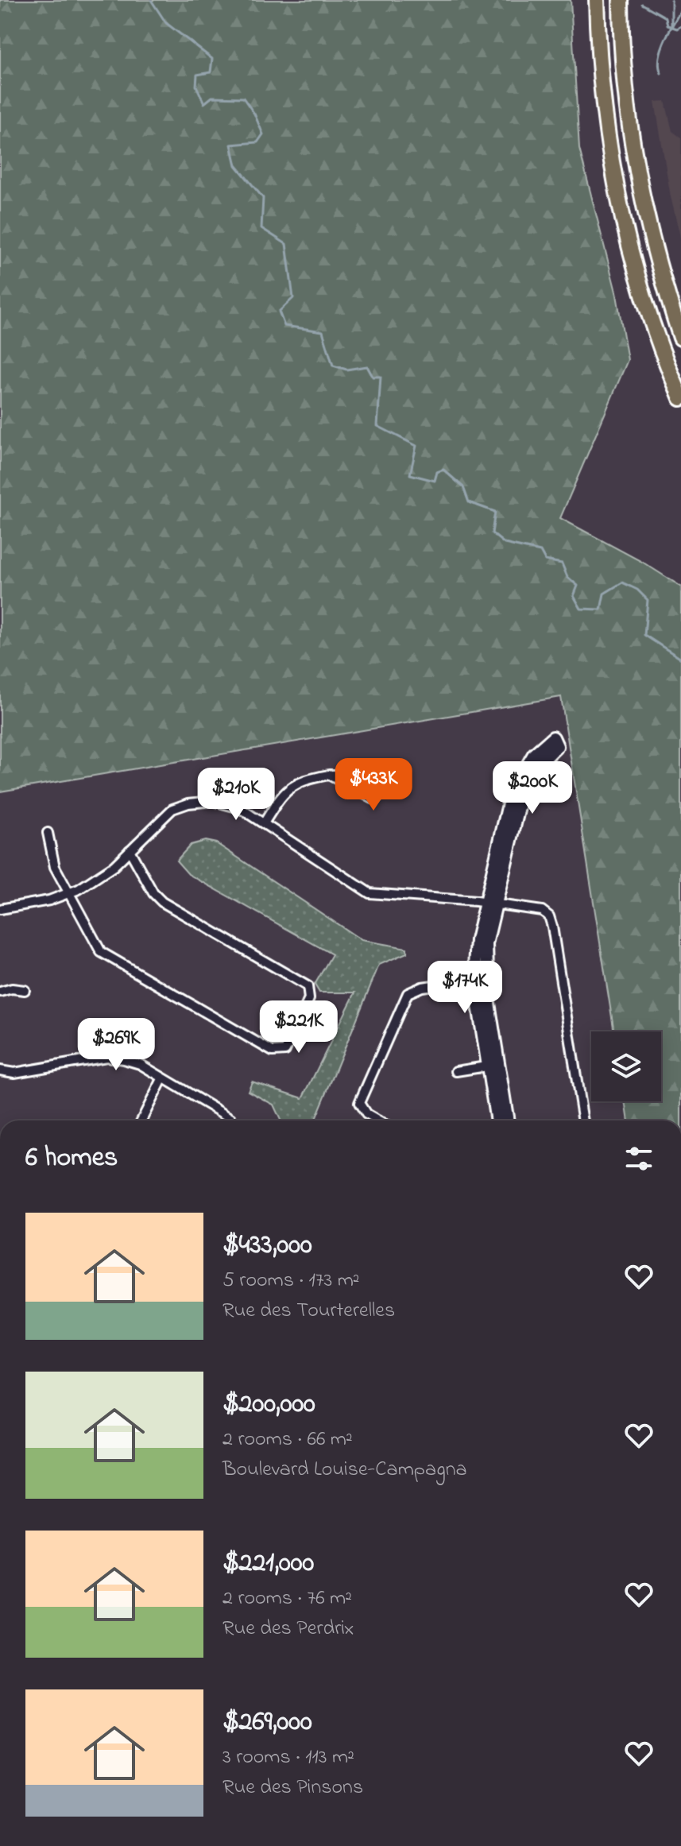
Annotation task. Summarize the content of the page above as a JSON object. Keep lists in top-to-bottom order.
{
  "page": {
    "price": [
      "$433K",
      "$200K",
      "$210K",
      "$174K",
      "$221K",
      "$269K"
    ],
    "heading": "6 homes",
    "list": [
      {
        "name": "$433,000",
        "note": "5 rooms · 173 m² · Rue des Tourterelles"
      },
      {
        "name": "$200,000",
        "note": "2 rooms · 66 m² · Boulevard Louise-Campagna"
      },
      {
        "name": "$221,000",
        "note": "2 rooms · 76 m² · Rue des Perdrix"
      },
      {
        "name": "$269,000",
        "note": "3 rooms · 113 m² · Rue des Pinsons"
      }
    ]
  }
}
